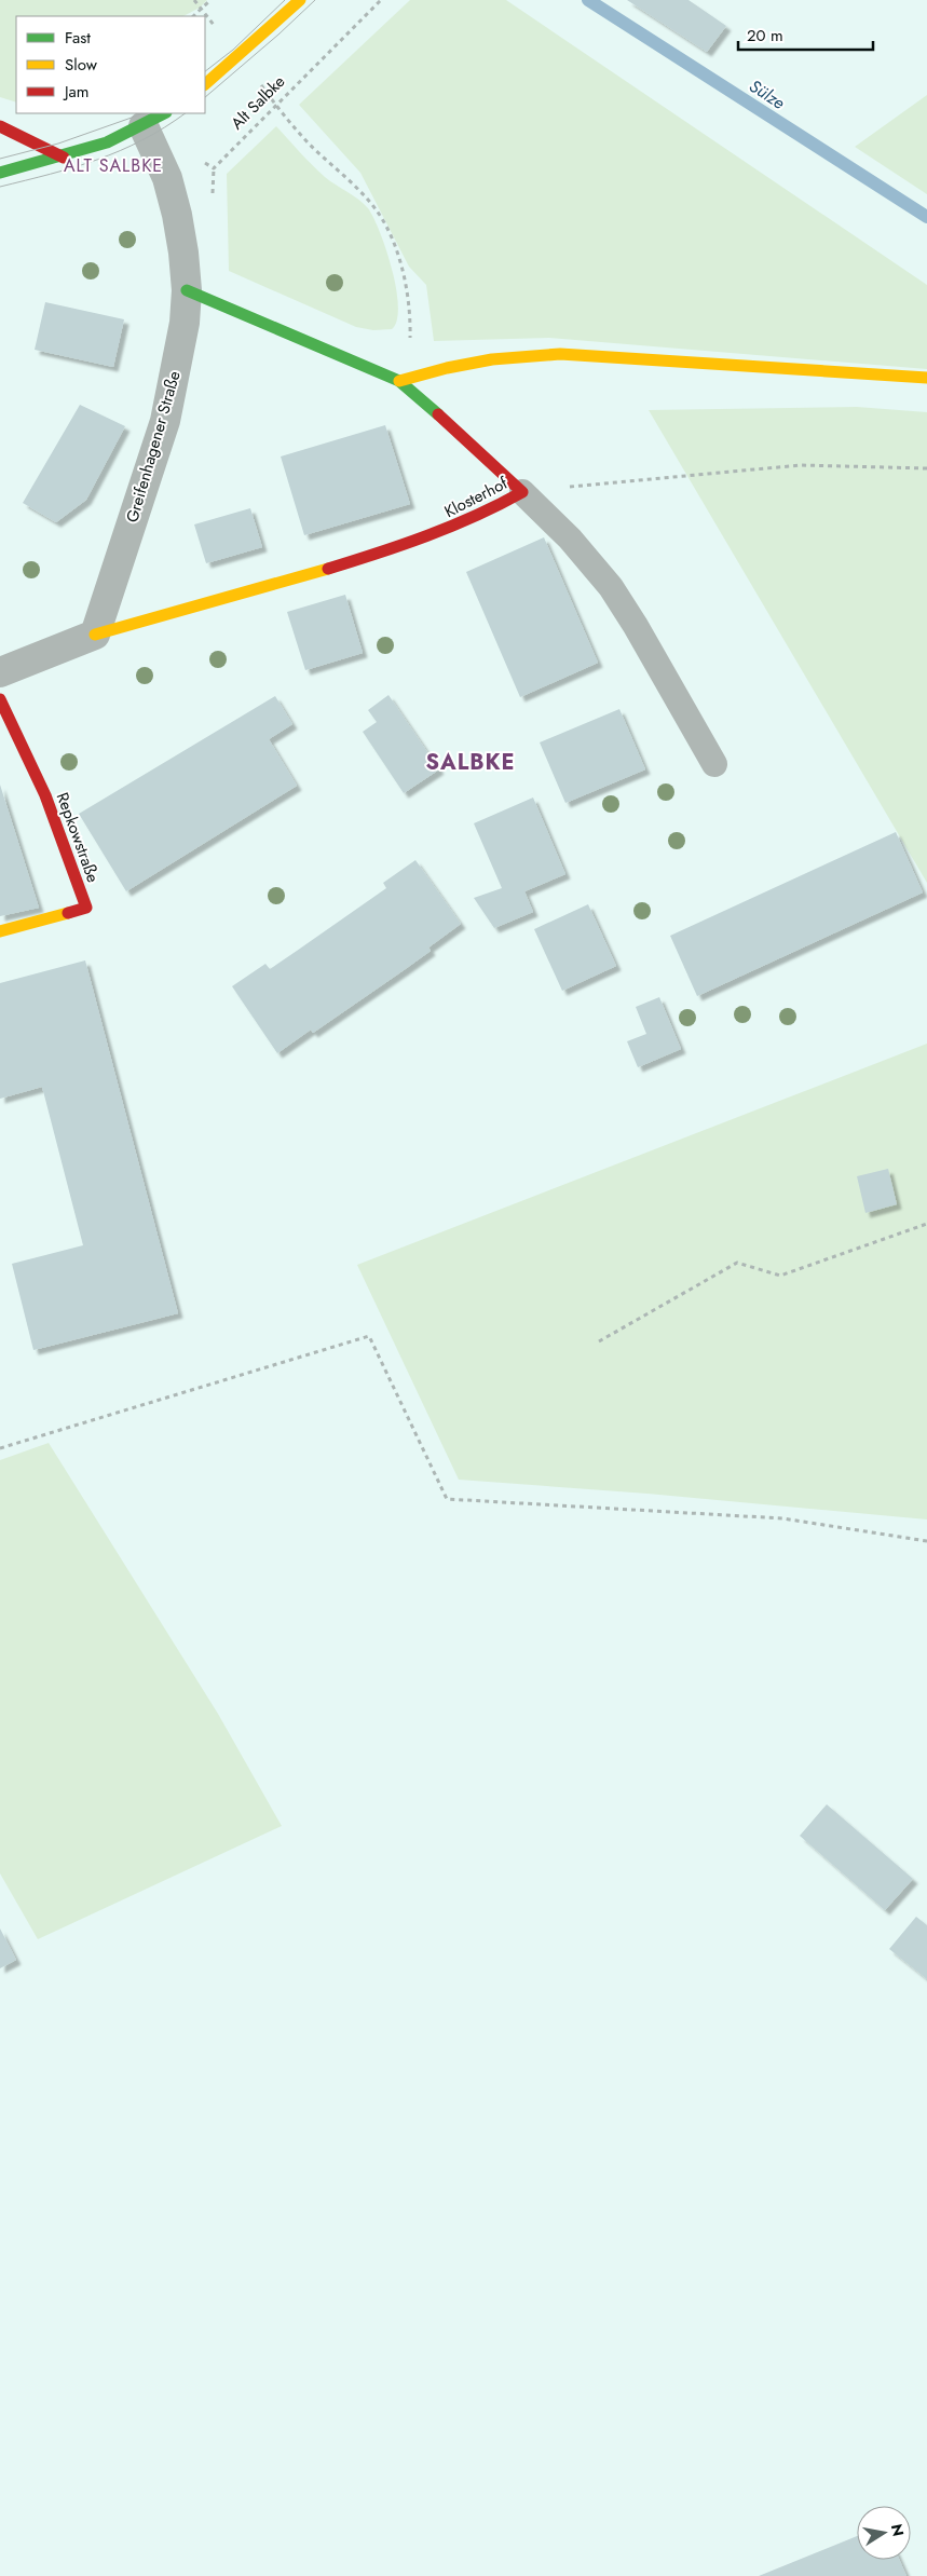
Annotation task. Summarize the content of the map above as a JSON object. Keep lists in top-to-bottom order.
{
  "streets": {
    "street": ["Greifenhagener Straße", "Klosterhof", "Repkowstraße"],
    "path": ["Alt Salbke"]
  },
  "crossings": [
    ["Greifenhagener Straße", "Klosterhof"]
  ],
  "districts": ["ALT SALBKE", "SALBKE"],
  "water": ["Sülze"],
  "legend": ["Fast", "Slow", "Jam"],
  "scale_bar": "20 m",
  "north": "right"
}
